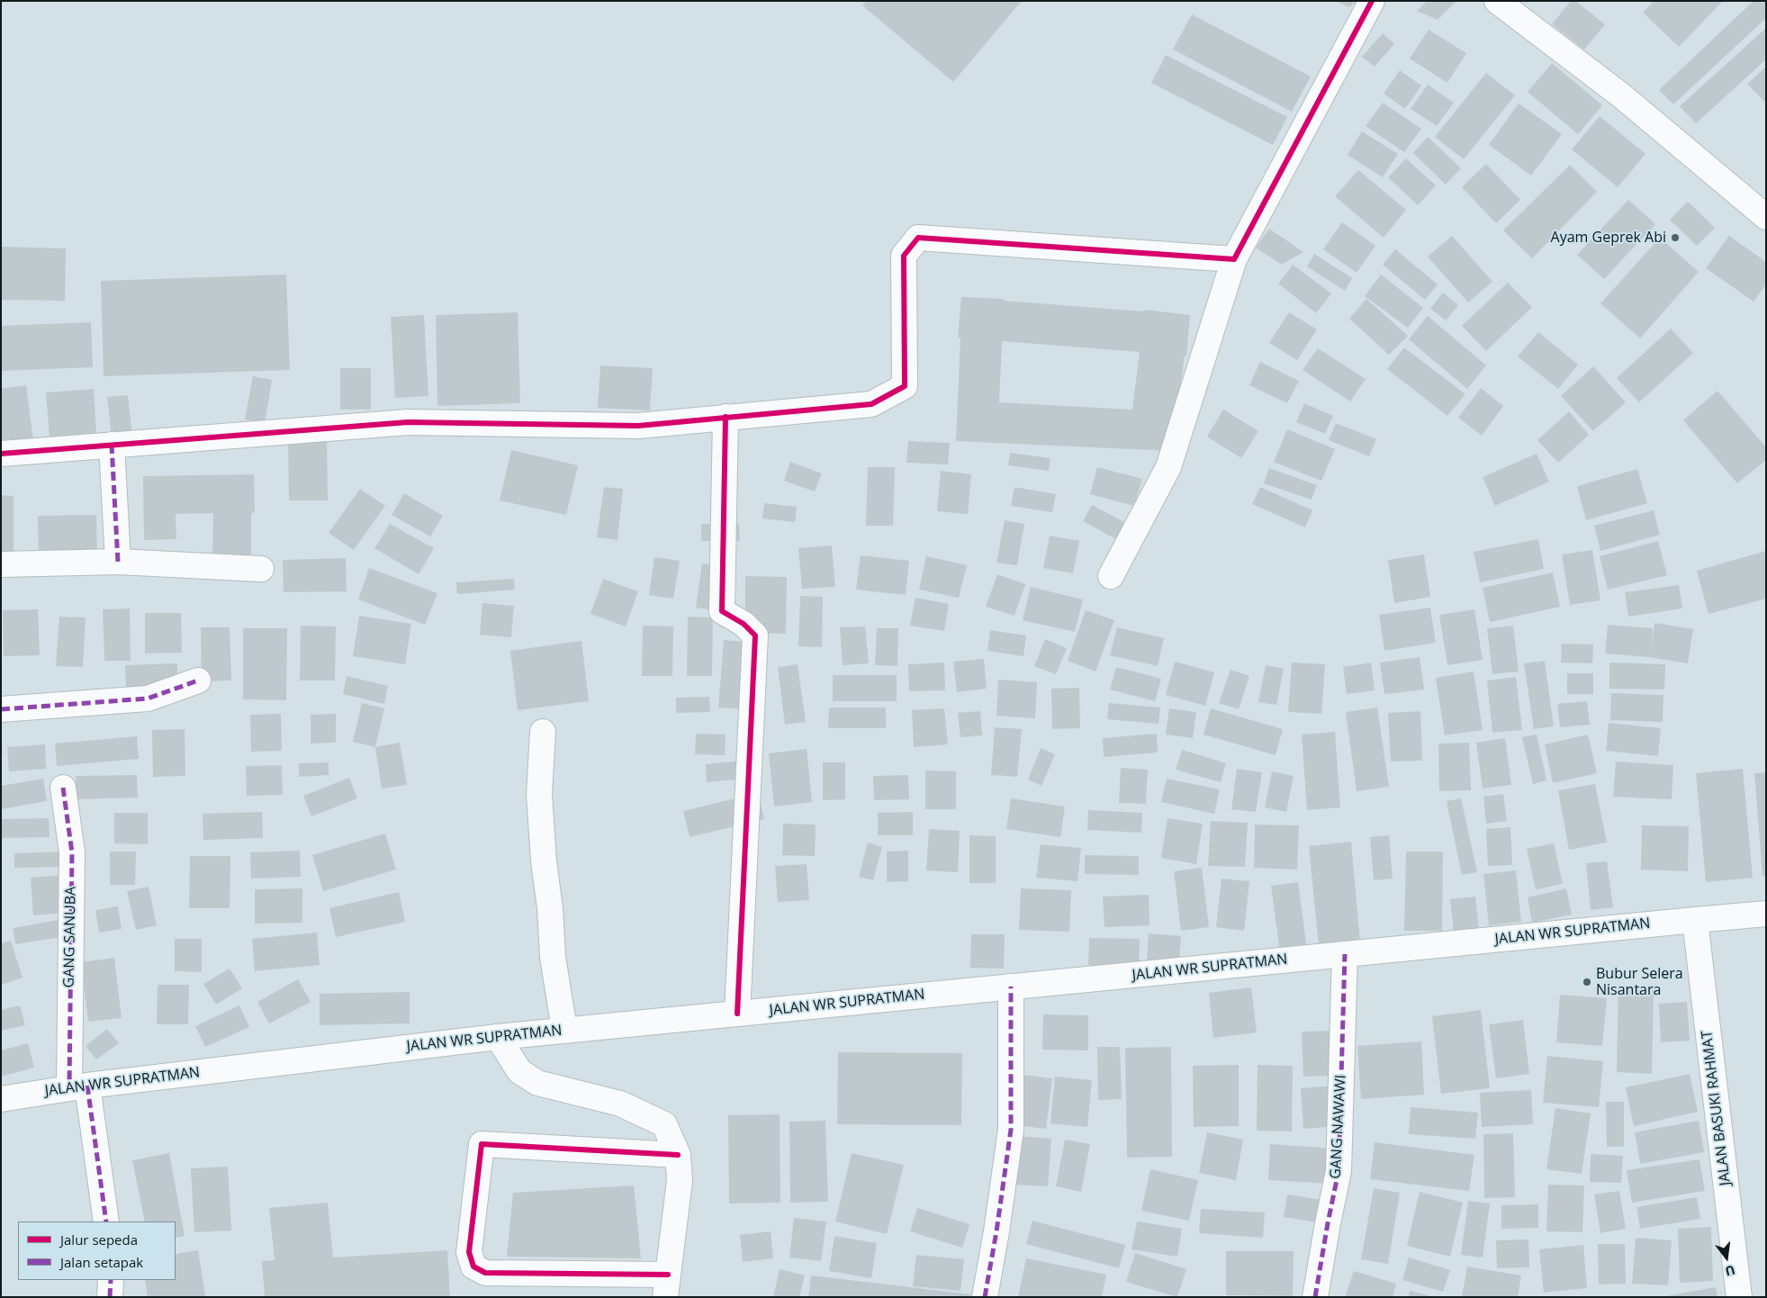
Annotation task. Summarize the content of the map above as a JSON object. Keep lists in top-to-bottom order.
{
  "streets": {
    "street": [
      "JALAN WR SUPRATMAN",
      "GANG SANUBA",
      "JALAN BASUKI RAHMAT",
      "GANG NAWAWI"
    ]
  },
  "crossings": [
    ["JALAN WR SUPRATMAN", "GANG SANUBA"],
    ["JALAN WR SUPRATMAN", "JALAN BASUKI RAHMAT"],
    ["JALAN WR SUPRATMAN", "GANG NAWAWI"]
  ],
  "places": ["Ayam Geprek Abi", "Bubur Selera Nisantara"],
  "legend": ["Jalur sepeda", "Jalan setapak"],
  "north": "bottom"
}
